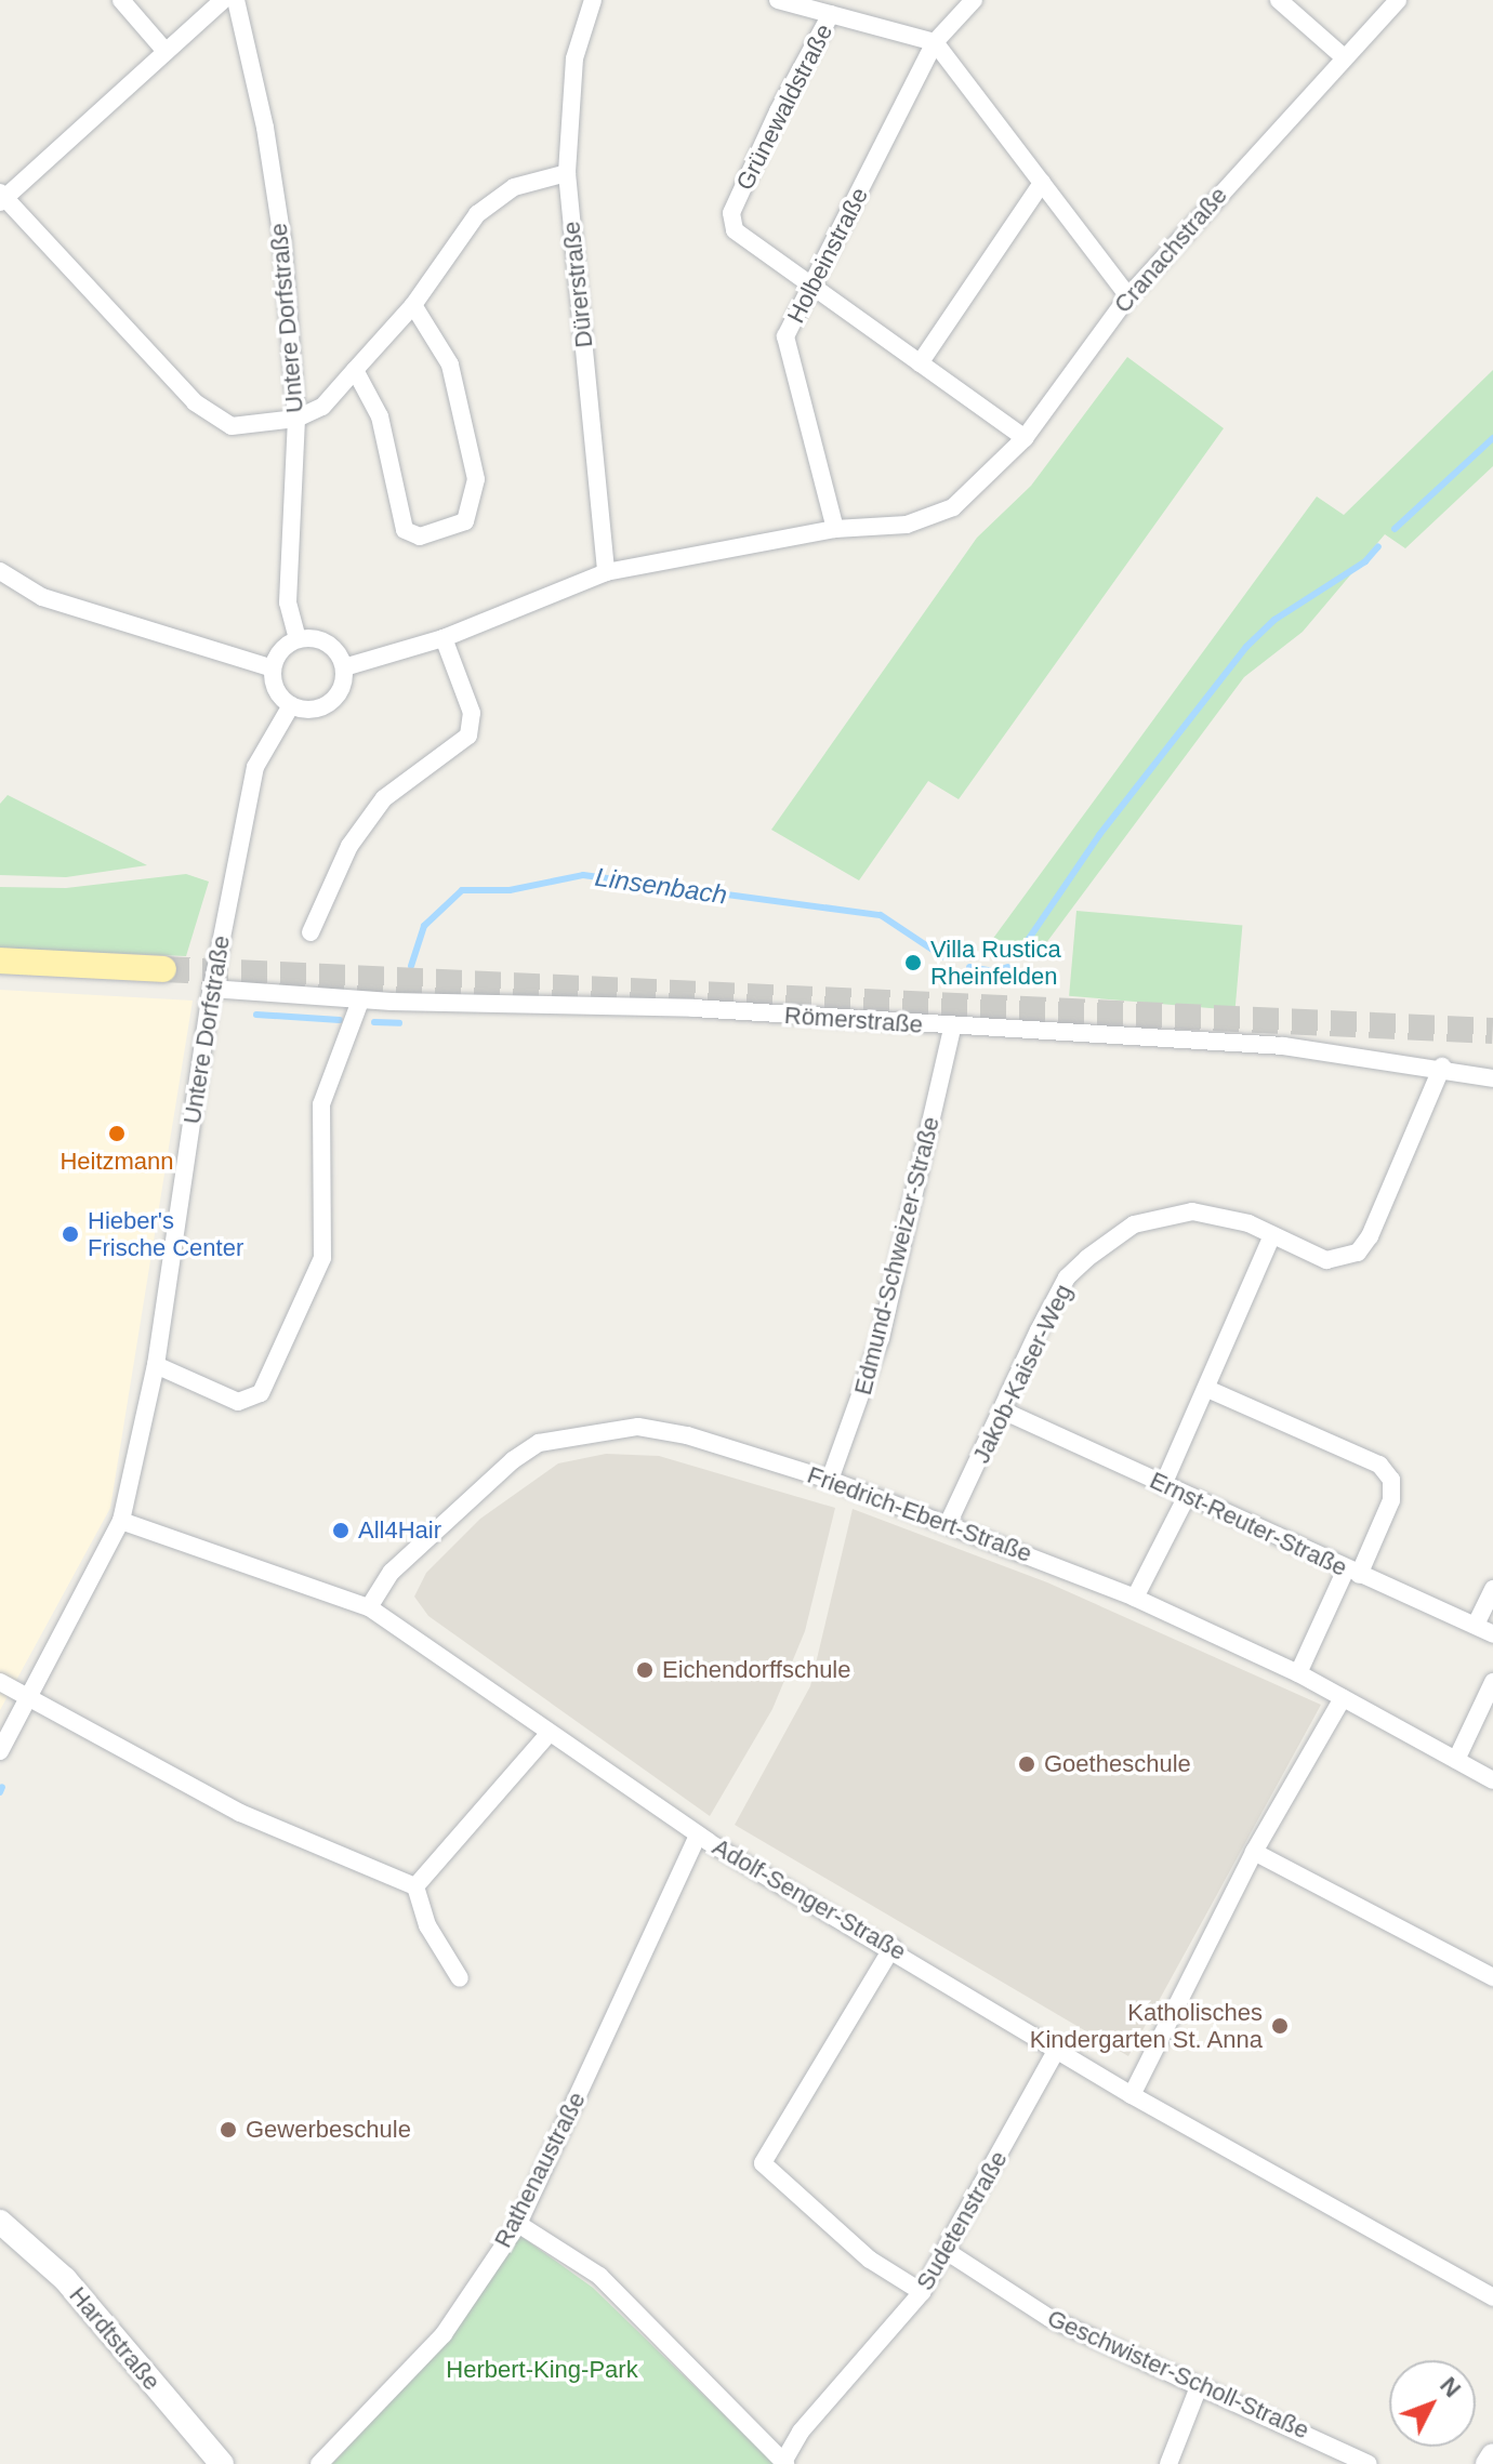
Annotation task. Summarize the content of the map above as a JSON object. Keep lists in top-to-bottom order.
{
  "streets": {
    "street": [
      "Grünewaldstraße",
      "Cranachstraße",
      "Holbeinstraße",
      "Dürerstraße",
      "Untere Dorfstraße",
      "Römerstraße",
      "Edmund-Schweizer-Straße",
      "Jakob-Kaiser-Weg",
      "Friedrich-Ebert-Straße",
      "Ernst-Reuter-Straße",
      "Adolf-Senger-Straße",
      "Rathenaustraße",
      "Sudetenstraße",
      "Hardtstraße",
      "Geschwister-Scholl-Straße"
    ]
  },
  "crossings": [
    ["Grünewaldstraße", "Cranachstraße"],
    ["Grünewaldstraße", "Holbeinstraße"],
    ["Cranachstraße", "Holbeinstraße"],
    ["Untere Dorfstraße", "Römerstraße"],
    ["Untere Dorfstraße", "Adolf-Senger-Straße"],
    ["Römerstraße", "Edmund-Schweizer-Straße"],
    ["Römerstraße", "Jakob-Kaiser-Weg"],
    ["Edmund-Schweizer-Straße", "Friedrich-Ebert-Straße"],
    ["Jakob-Kaiser-Weg", "Friedrich-Ebert-Straße"],
    ["Jakob-Kaiser-Weg", "Ernst-Reuter-Straße"],
    ["Friedrich-Ebert-Straße", "Adolf-Senger-Straße"],
    ["Adolf-Senger-Straße", "Rathenaustraße"],
    ["Adolf-Senger-Straße", "Sudetenstraße"],
    ["Sudetenstraße", "Geschwister-Scholl-Straße"]
  ],
  "water": ["Linsenbach"],
  "parks": ["Herbert-King-Park"],
  "places": [
    "Villa Rustica Rheinfelden",
    "Heitzmann",
    "Hieber's Frische Center",
    "All4Hair",
    "Eichendorffschule",
    "Goetheschule",
    "Katholisches Kindergarten St. Anna",
    "Gewerbeschule"
  ],
  "north": "top right"
}
